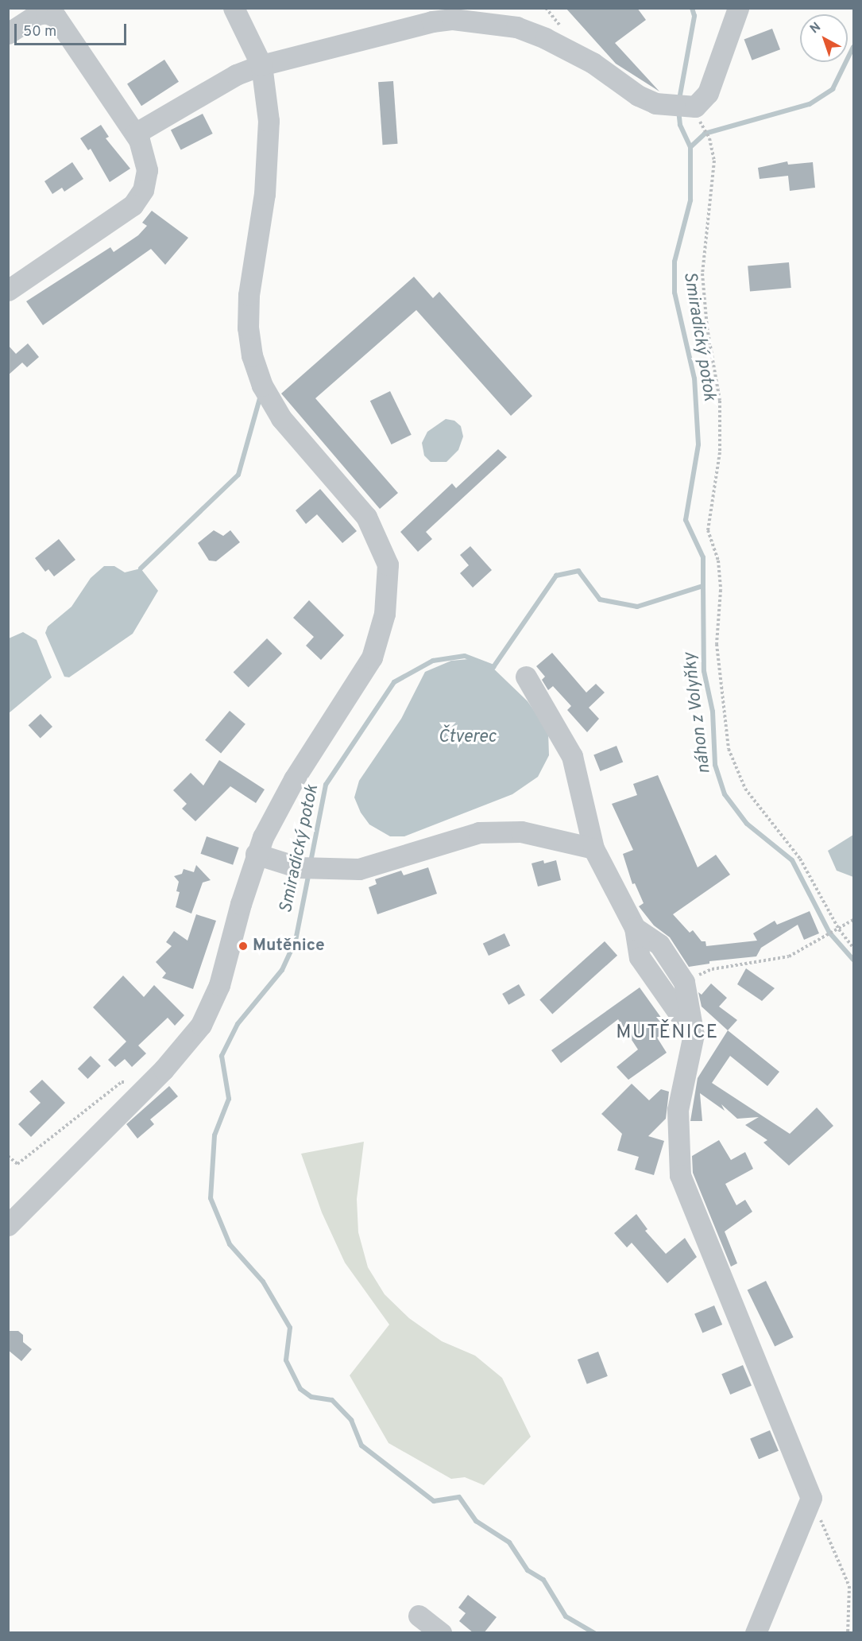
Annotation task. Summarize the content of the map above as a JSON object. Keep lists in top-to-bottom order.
{
  "districts": ["MUTĚNICE"],
  "water": ["Smiradický potok", "náhon z Volyňky", "Čtverec"],
  "places": ["Mutěnice"],
  "scale_bar": "50 m",
  "north": "top left"
}
